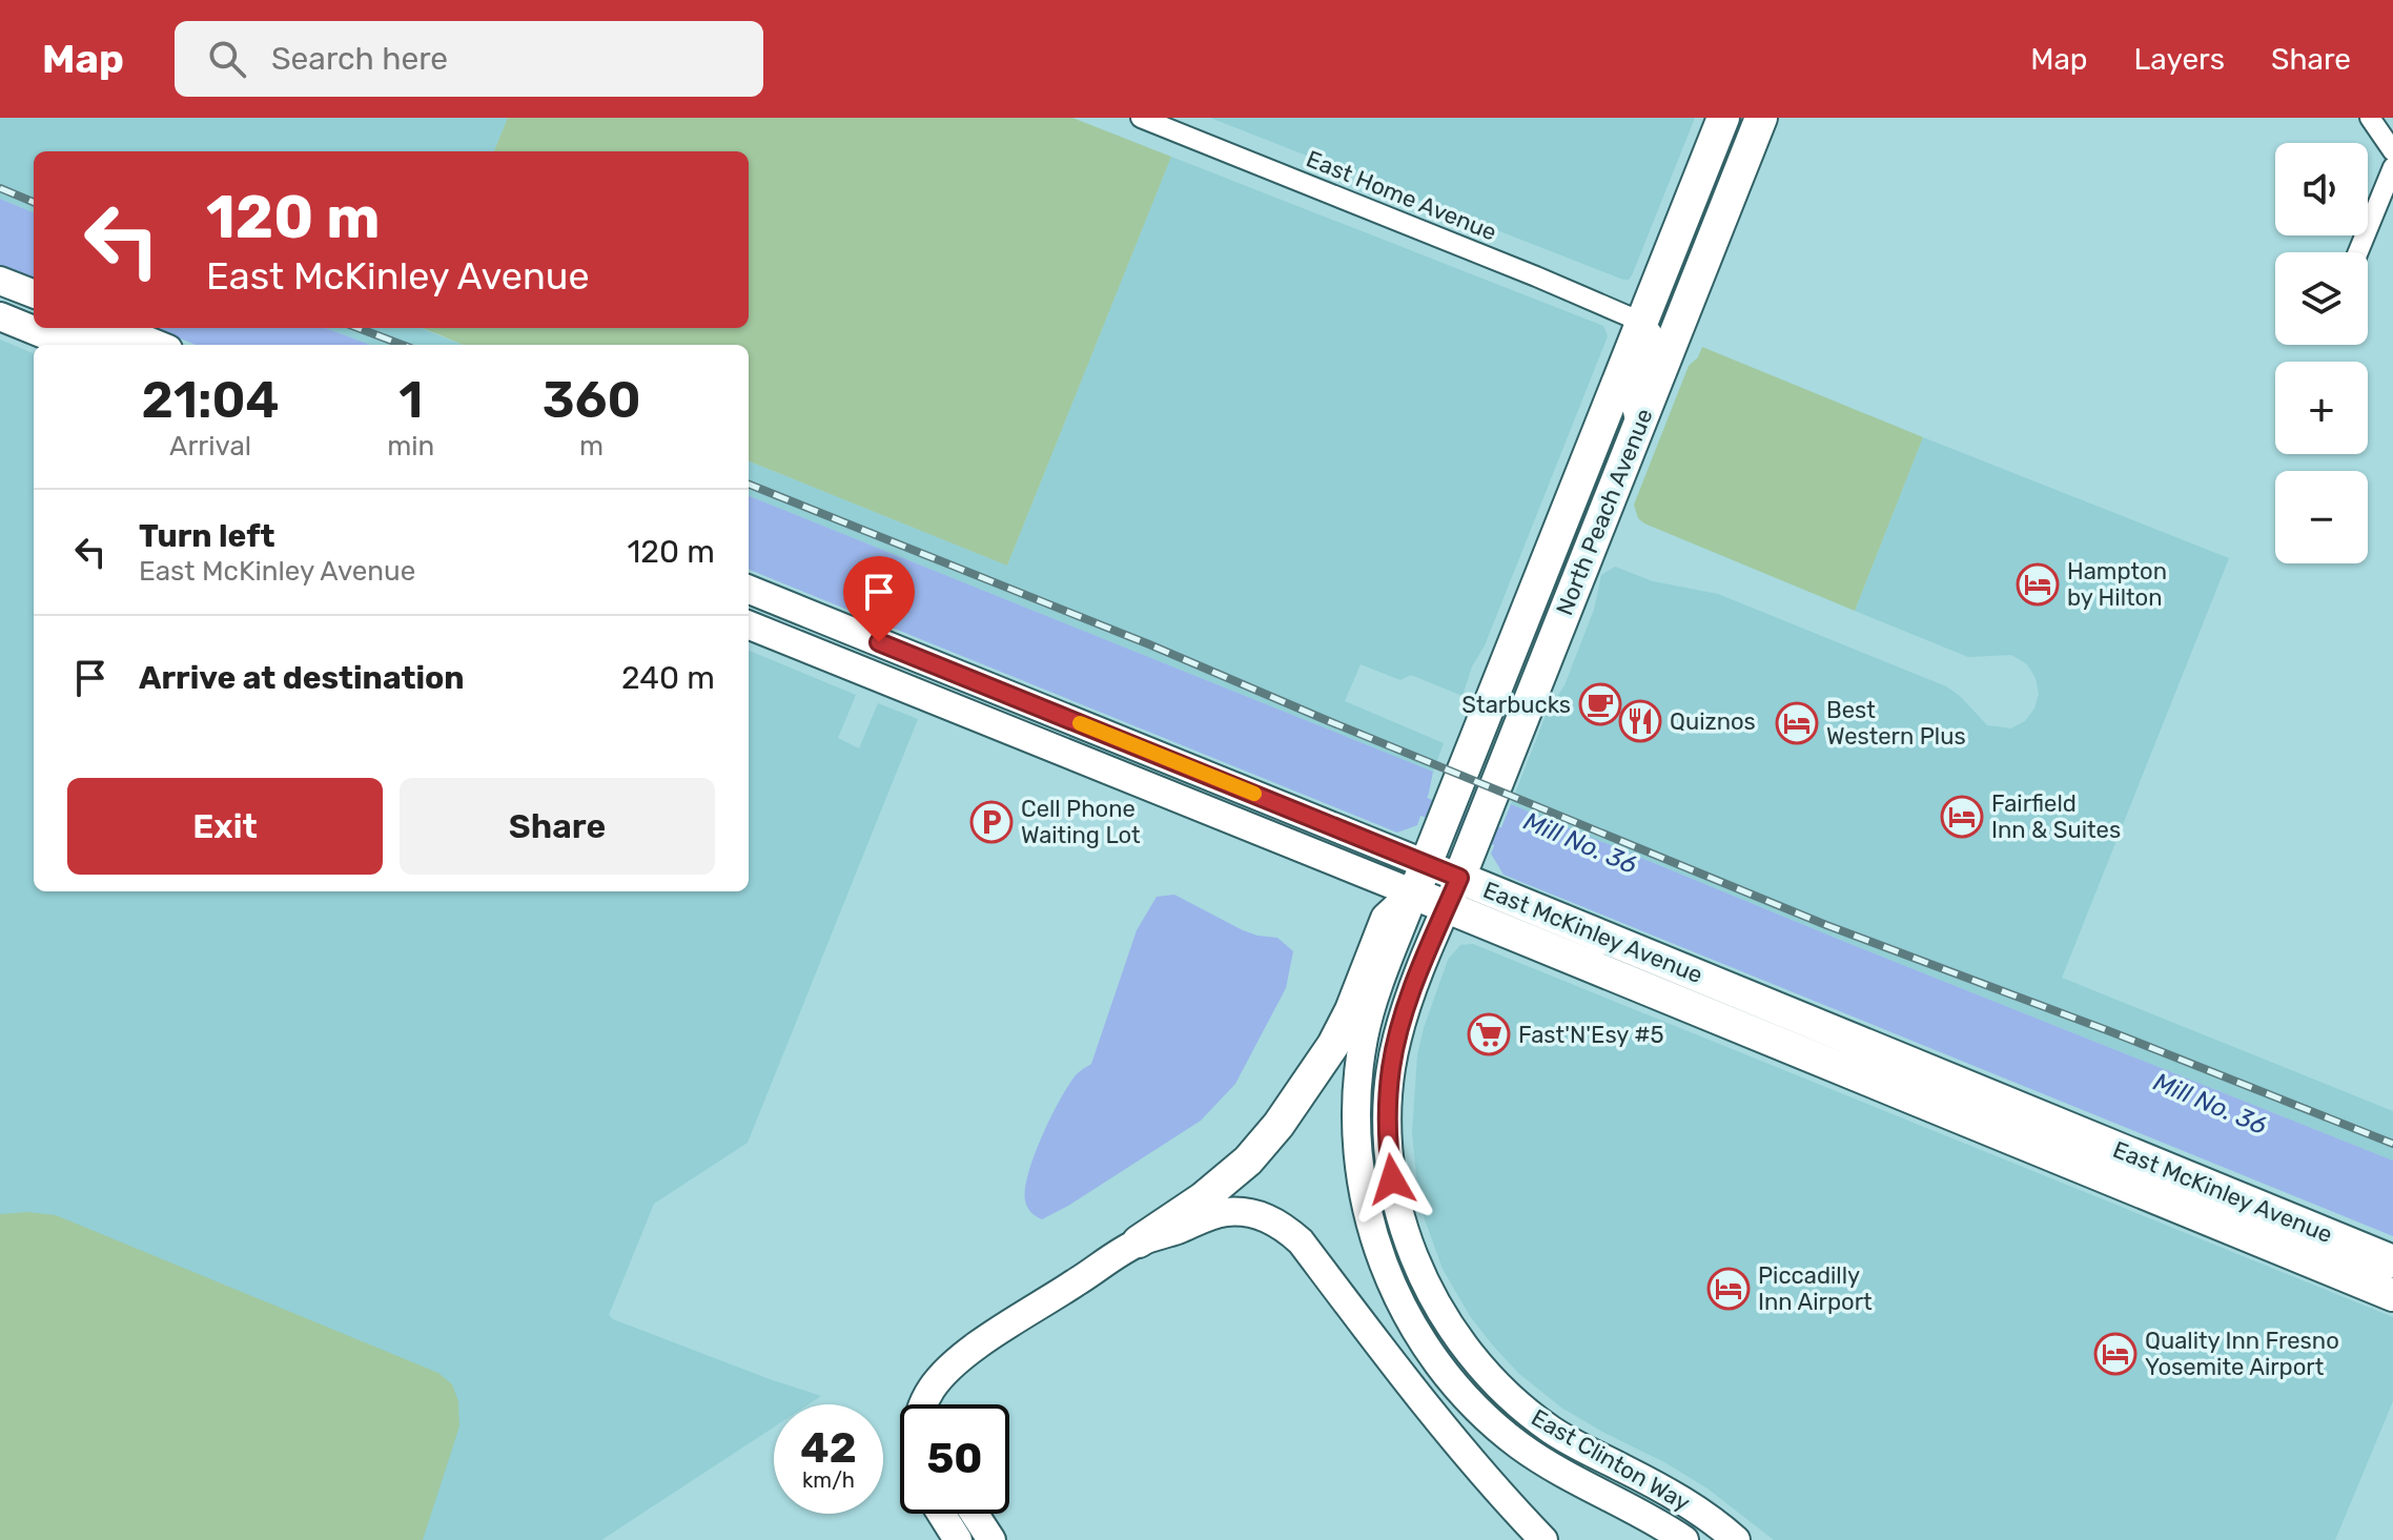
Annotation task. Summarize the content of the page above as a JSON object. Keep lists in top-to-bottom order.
{
  "streets": {
    "main road": ["North Peach Avenue", "East McKinley Avenue", "East Clinton Way"],
    "street": ["East Home Avenue"]
  },
  "crossings": [
    ["East Home Avenue", "North Peach Avenue"],
    ["North Peach Avenue", "East McKinley Avenue"],
    ["North Peach Avenue", "East Clinton Way"],
    ["East McKinley Avenue", "East Clinton Way"]
  ],
  "water": ["Mill No. 36"],
  "places": {
    "hotel": [
      "Hampton by Hilton",
      "Best Western Plus",
      "Fairfield Inn & Suites",
      "Piccadilly Inn Airport",
      "Quality Inn Fresno Yosemite Airport"
    ],
    "cafe": ["Starbucks"],
    "restaurant": ["Quiznos"],
    "parking": ["Cell Phone Waiting Lot"],
    "supermarket": ["Fast'N'Esy #5"]
  },
  "page": {
    "header": "Map",
    "search": "Search here",
    "nav": ["Map", "Layers", "Share"],
    "map_buttons": ["+", "−"],
    "turn": ["120 m", "East McKinley Avenue"],
    "eta": [
      "21:04",
      "Arrival",
      "1",
      "min",
      "360",
      "m"
    ],
    "list": [
      {
        "name": "Turn left",
        "note": "East McKinley Avenue",
        "value": "120 m"
      },
      {
        "name": "Arrive at destination",
        "value": "240 m"
      }
    ],
    "buttons": ["Exit", "Share"],
    "speed": "42 km/h",
    "limit": "50"
  }
}
